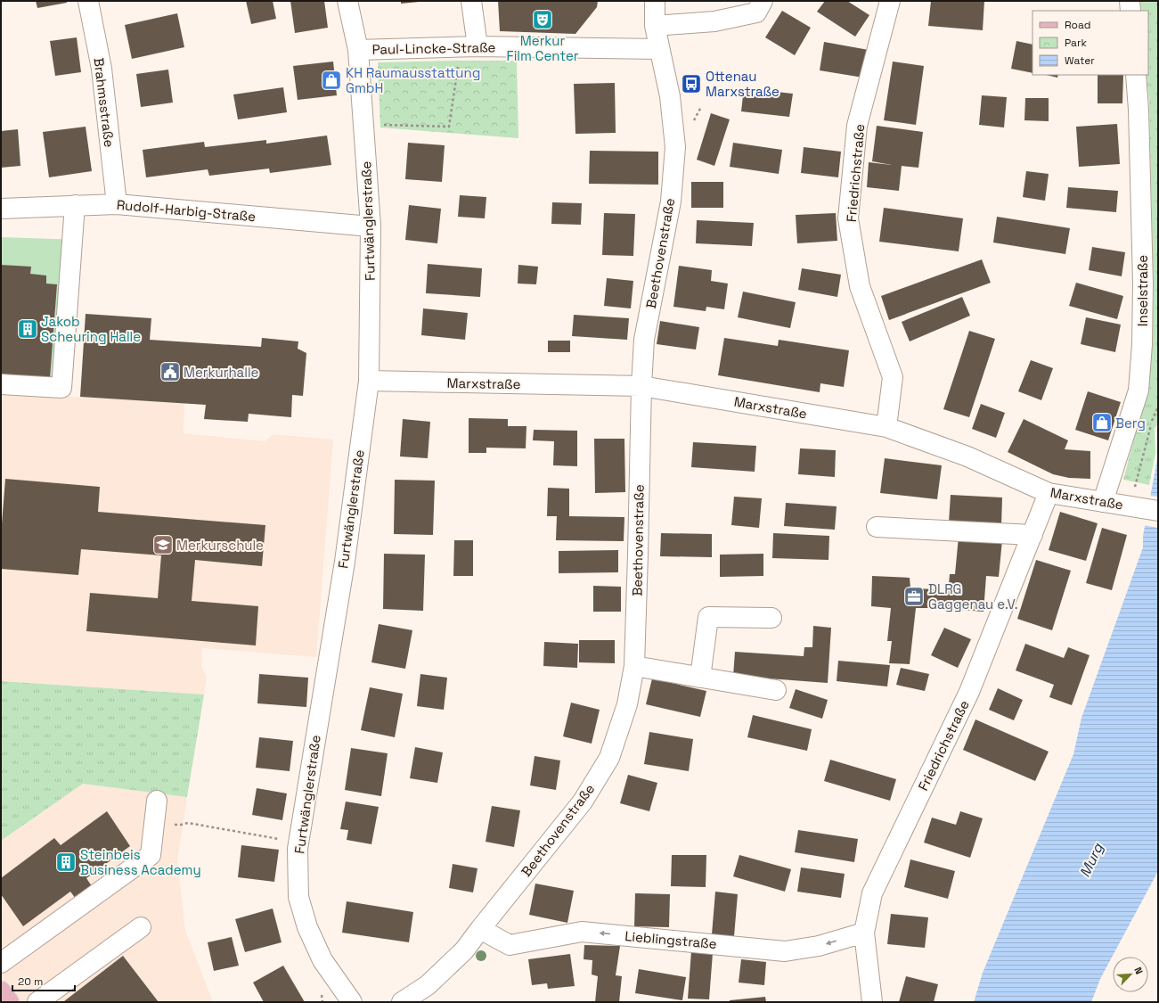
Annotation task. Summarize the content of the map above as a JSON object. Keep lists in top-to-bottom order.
{
  "streets": {
    "street": [
      "Paul-Lincke-Straße",
      "Brahmsstraße",
      "Friedrichstraße",
      "Rudolf-Harbig-Straße",
      "Furtwänglerstraße",
      "Beethovenstraße",
      "Inselstraße",
      "Marxstraße",
      "Lieblingstraße"
    ]
  },
  "crossings": [
    ["Paul-Lincke-Straße", "Furtwänglerstraße"],
    ["Paul-Lincke-Straße", "Beethovenstraße"],
    ["Brahmsstraße", "Rudolf-Harbig-Straße"],
    ["Friedrichstraße", "Marxstraße"],
    ["Friedrichstraße", "Lieblingstraße"],
    ["Rudolf-Harbig-Straße", "Furtwänglerstraße"],
    ["Furtwänglerstraße", "Marxstraße"],
    ["Beethovenstraße", "Marxstraße"],
    ["Beethovenstraße", "Lieblingstraße"],
    ["Inselstraße", "Marxstraße"]
  ],
  "one_way": ["Lieblingstraße"],
  "water": ["Murg"],
  "places": {
    "theatre": ["Merkur Film Center"],
    "shop": ["KH Raumausstattung GmbH", "Berg"],
    "bus stop": ["Ottenau Marxstraße"],
    "building": ["Jakob Scheuring Halle", "Steinbeis Business Academy"],
    "public building": ["Merkurhalle"],
    "school or university": ["Merkurschule"],
    "office": ["DLRG Gaggenau e.V."]
  },
  "legend": ["Road", "Park", "Water"],
  "scale_bar": "20 m",
  "north": "top right"
}
